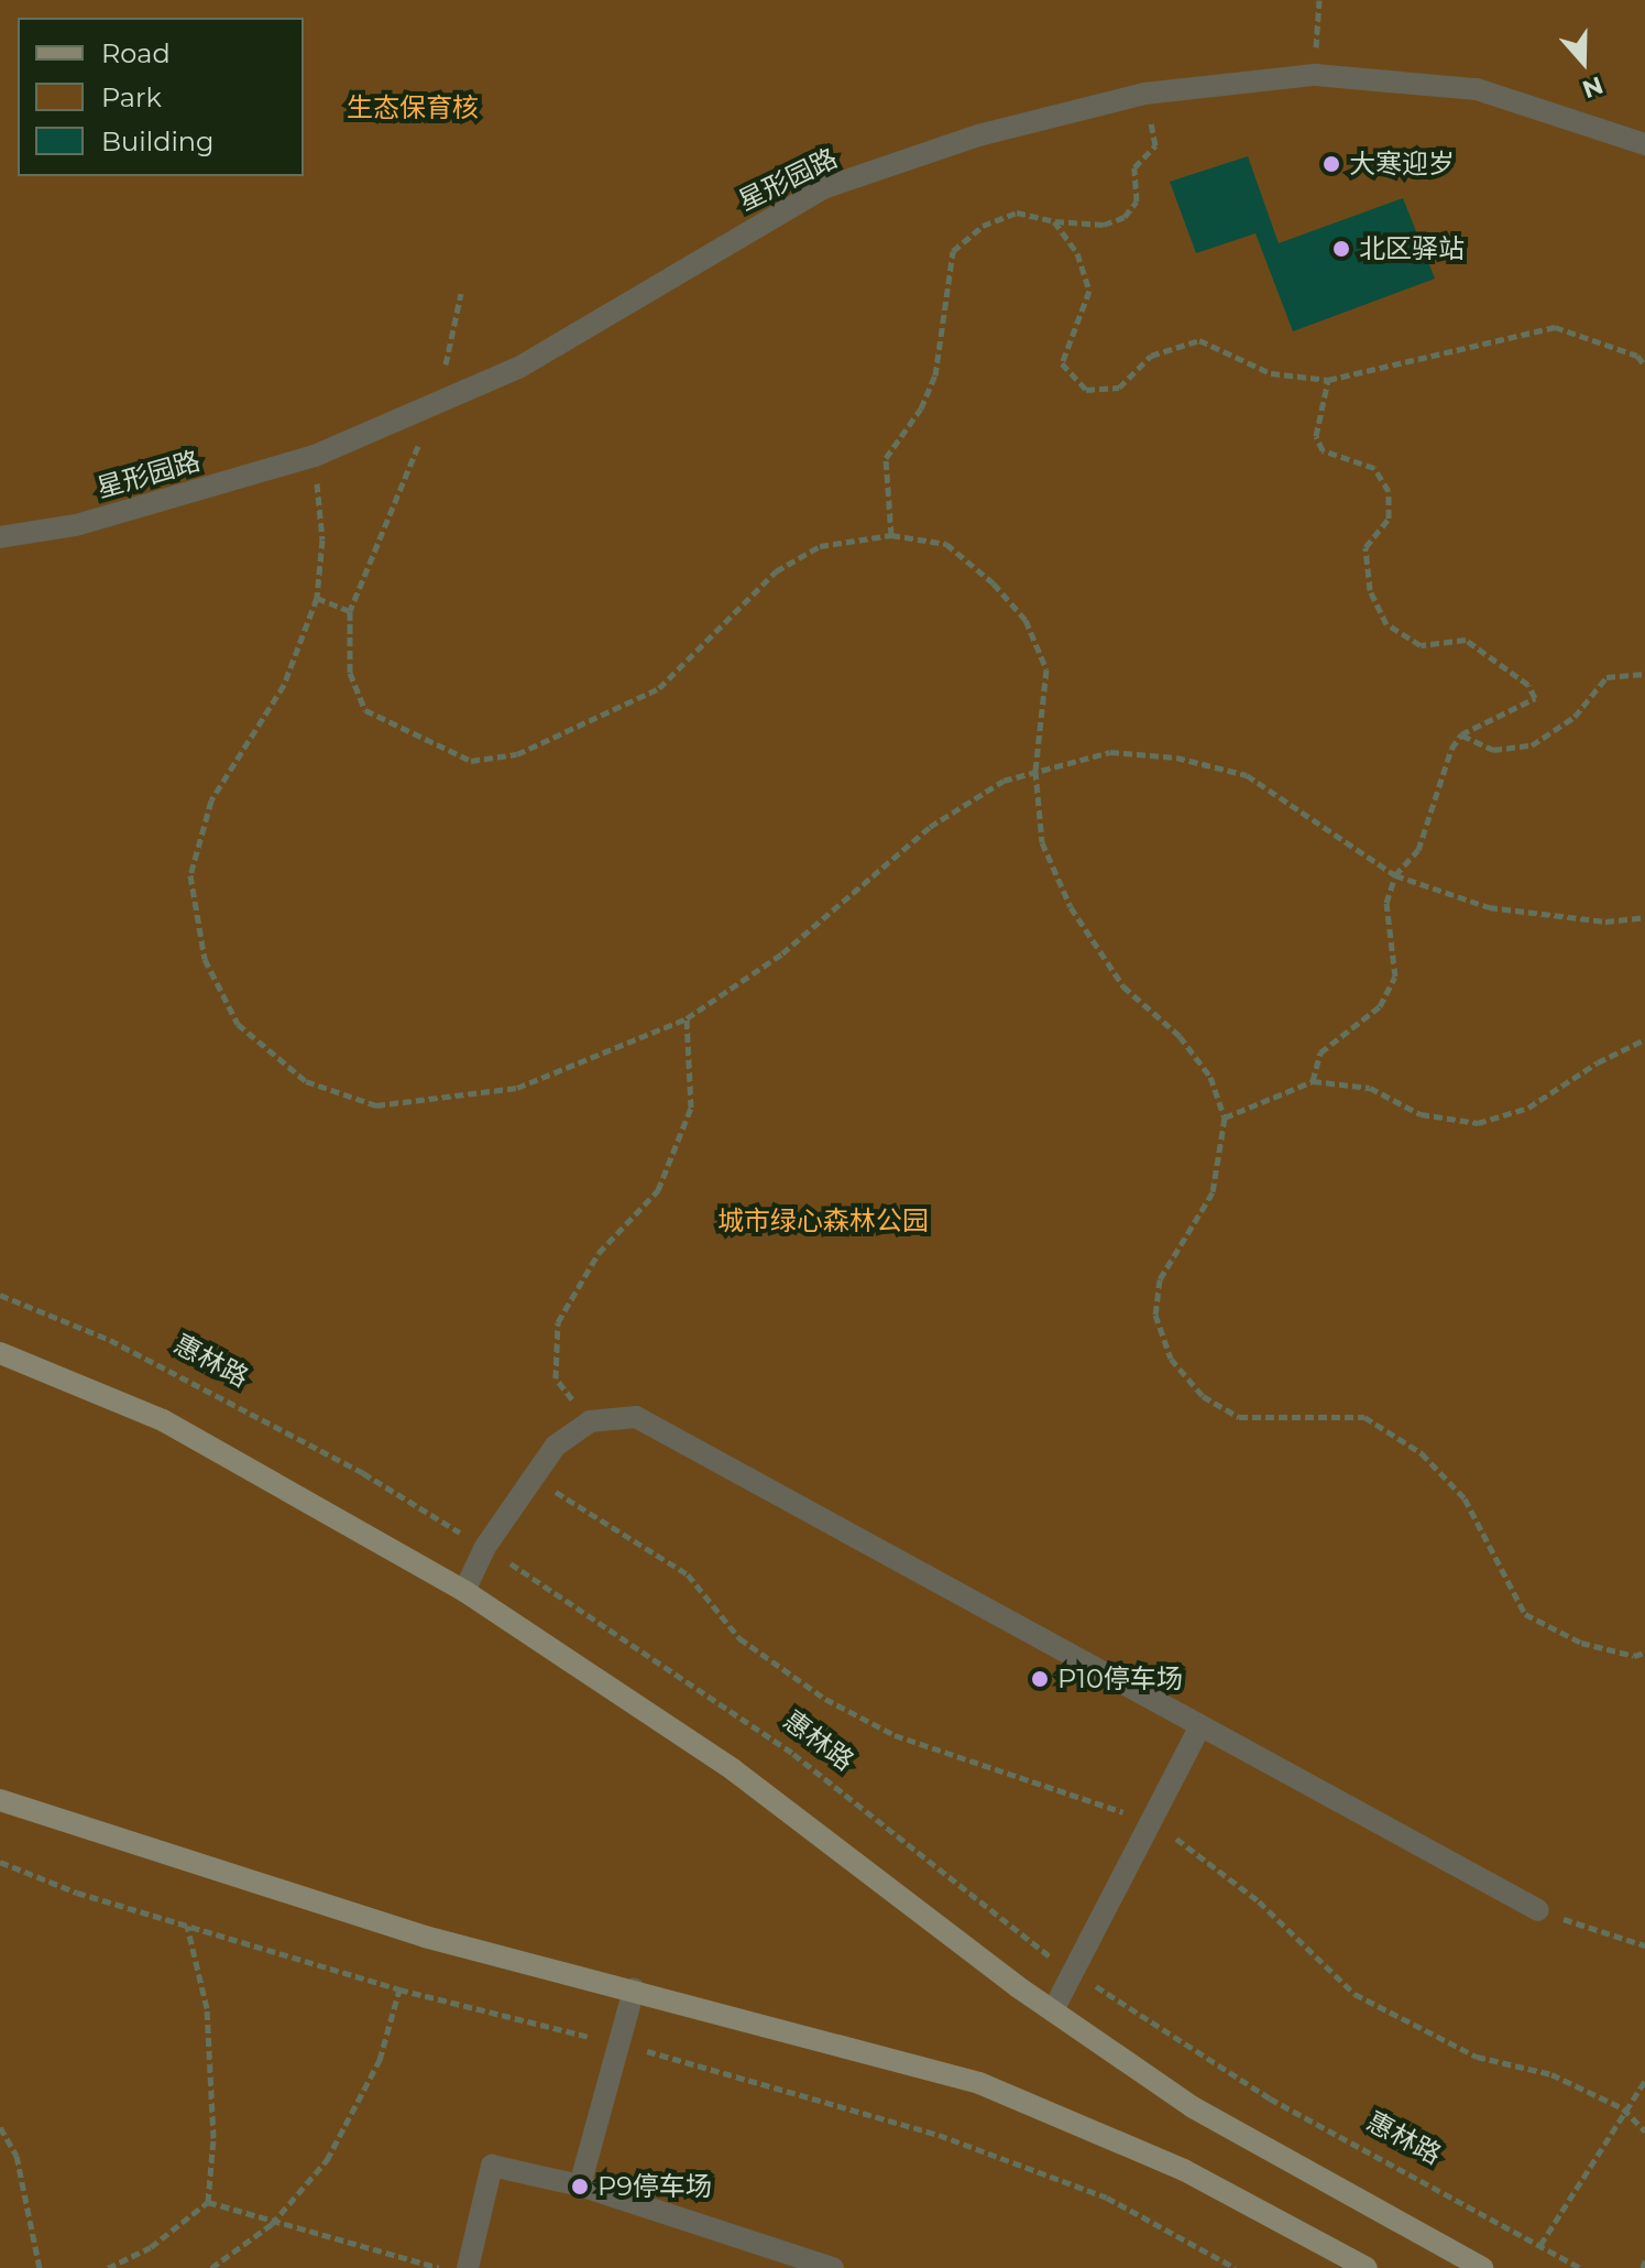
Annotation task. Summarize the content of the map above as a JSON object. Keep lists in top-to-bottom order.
{
  "streets": {
    "street": ["星形园路"],
    "path": ["惠林路"]
  },
  "parks": ["生态保育核", "城市绿心森林公园"],
  "places": [
    "大寒迎岁",
    "北区驿站",
    "P10停车场",
    "P9停车场"
  ],
  "legend": ["Road", "Park", "Building"],
  "north": "bottom"
}
